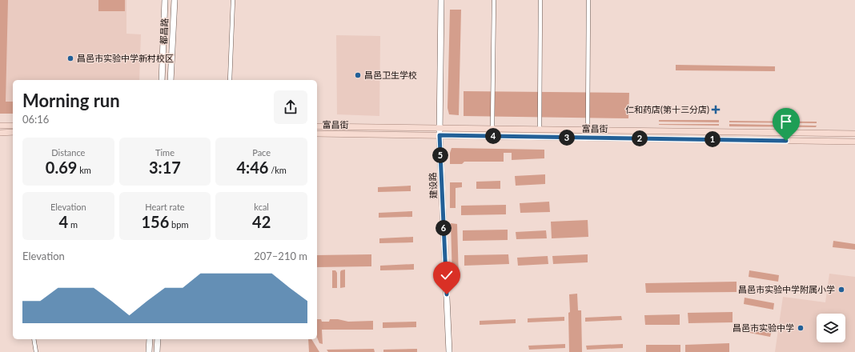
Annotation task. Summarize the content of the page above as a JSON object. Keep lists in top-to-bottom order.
{
  "streets": {
    "main road": ["富昌街"],
    "street": ["都昌路", "建设路"]
  },
  "crossings": [
    ["富昌街", "建设路"]
  ],
  "places": {
    "other": [
      "昌邑市实验中学新村校区",
      "昌邑卫生学校",
      "昌邑市实验中学附属小学",
      "昌邑市实验中学"
    ],
    "health": ["仁和药店(第十三分店)"]
  },
  "page": {
    "heading": ["Morning run", "06:16"],
    "pins": [
      "4",
      "3",
      "2",
      "1",
      "5",
      "6"
    ],
    "stats": [
      ["Distance", "0.69 km"],
      ["Time", "3:17"],
      ["Pace", "4:46 /km"],
      ["Elevation", "4 m"],
      ["Heart rate", "156 bpm"],
      ["kcal", "42"]
    ],
    "chart": ["Elevation", "207–210 m"]
  }
}
